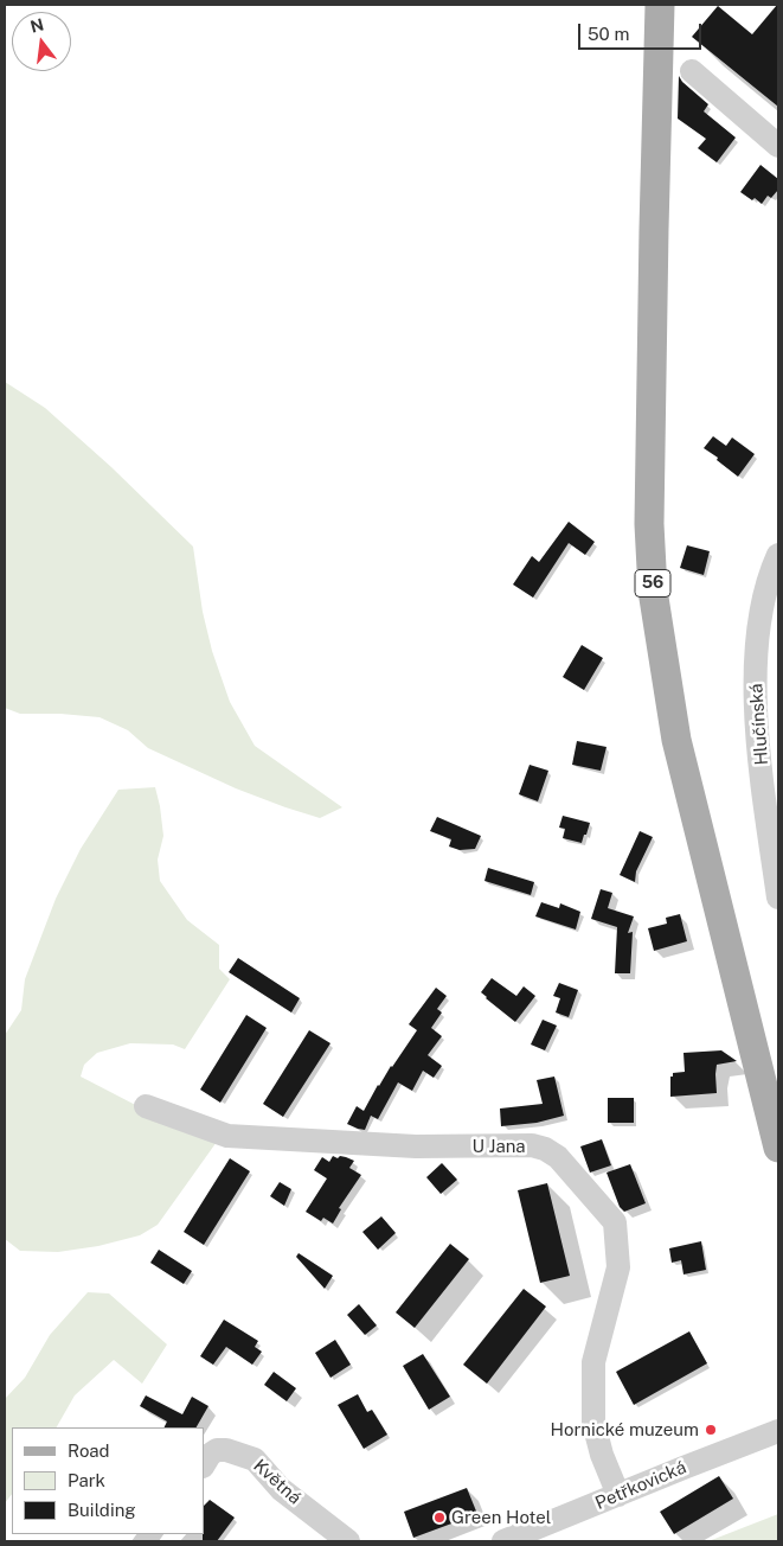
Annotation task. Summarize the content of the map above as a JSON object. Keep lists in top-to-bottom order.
{
  "streets": {
    "main road": ["56"],
    "street": [
      "Hlučínská",
      "U Jana",
      "Květná",
      "Petřkovická"
    ]
  },
  "crossings": [
    ["U Jana", "Petřkovická"]
  ],
  "places": ["Hornické muzeum", "Green Hotel"],
  "legend": ["Road", "Park", "Building"],
  "scale_bar": "50 m",
  "north": "top"
}
